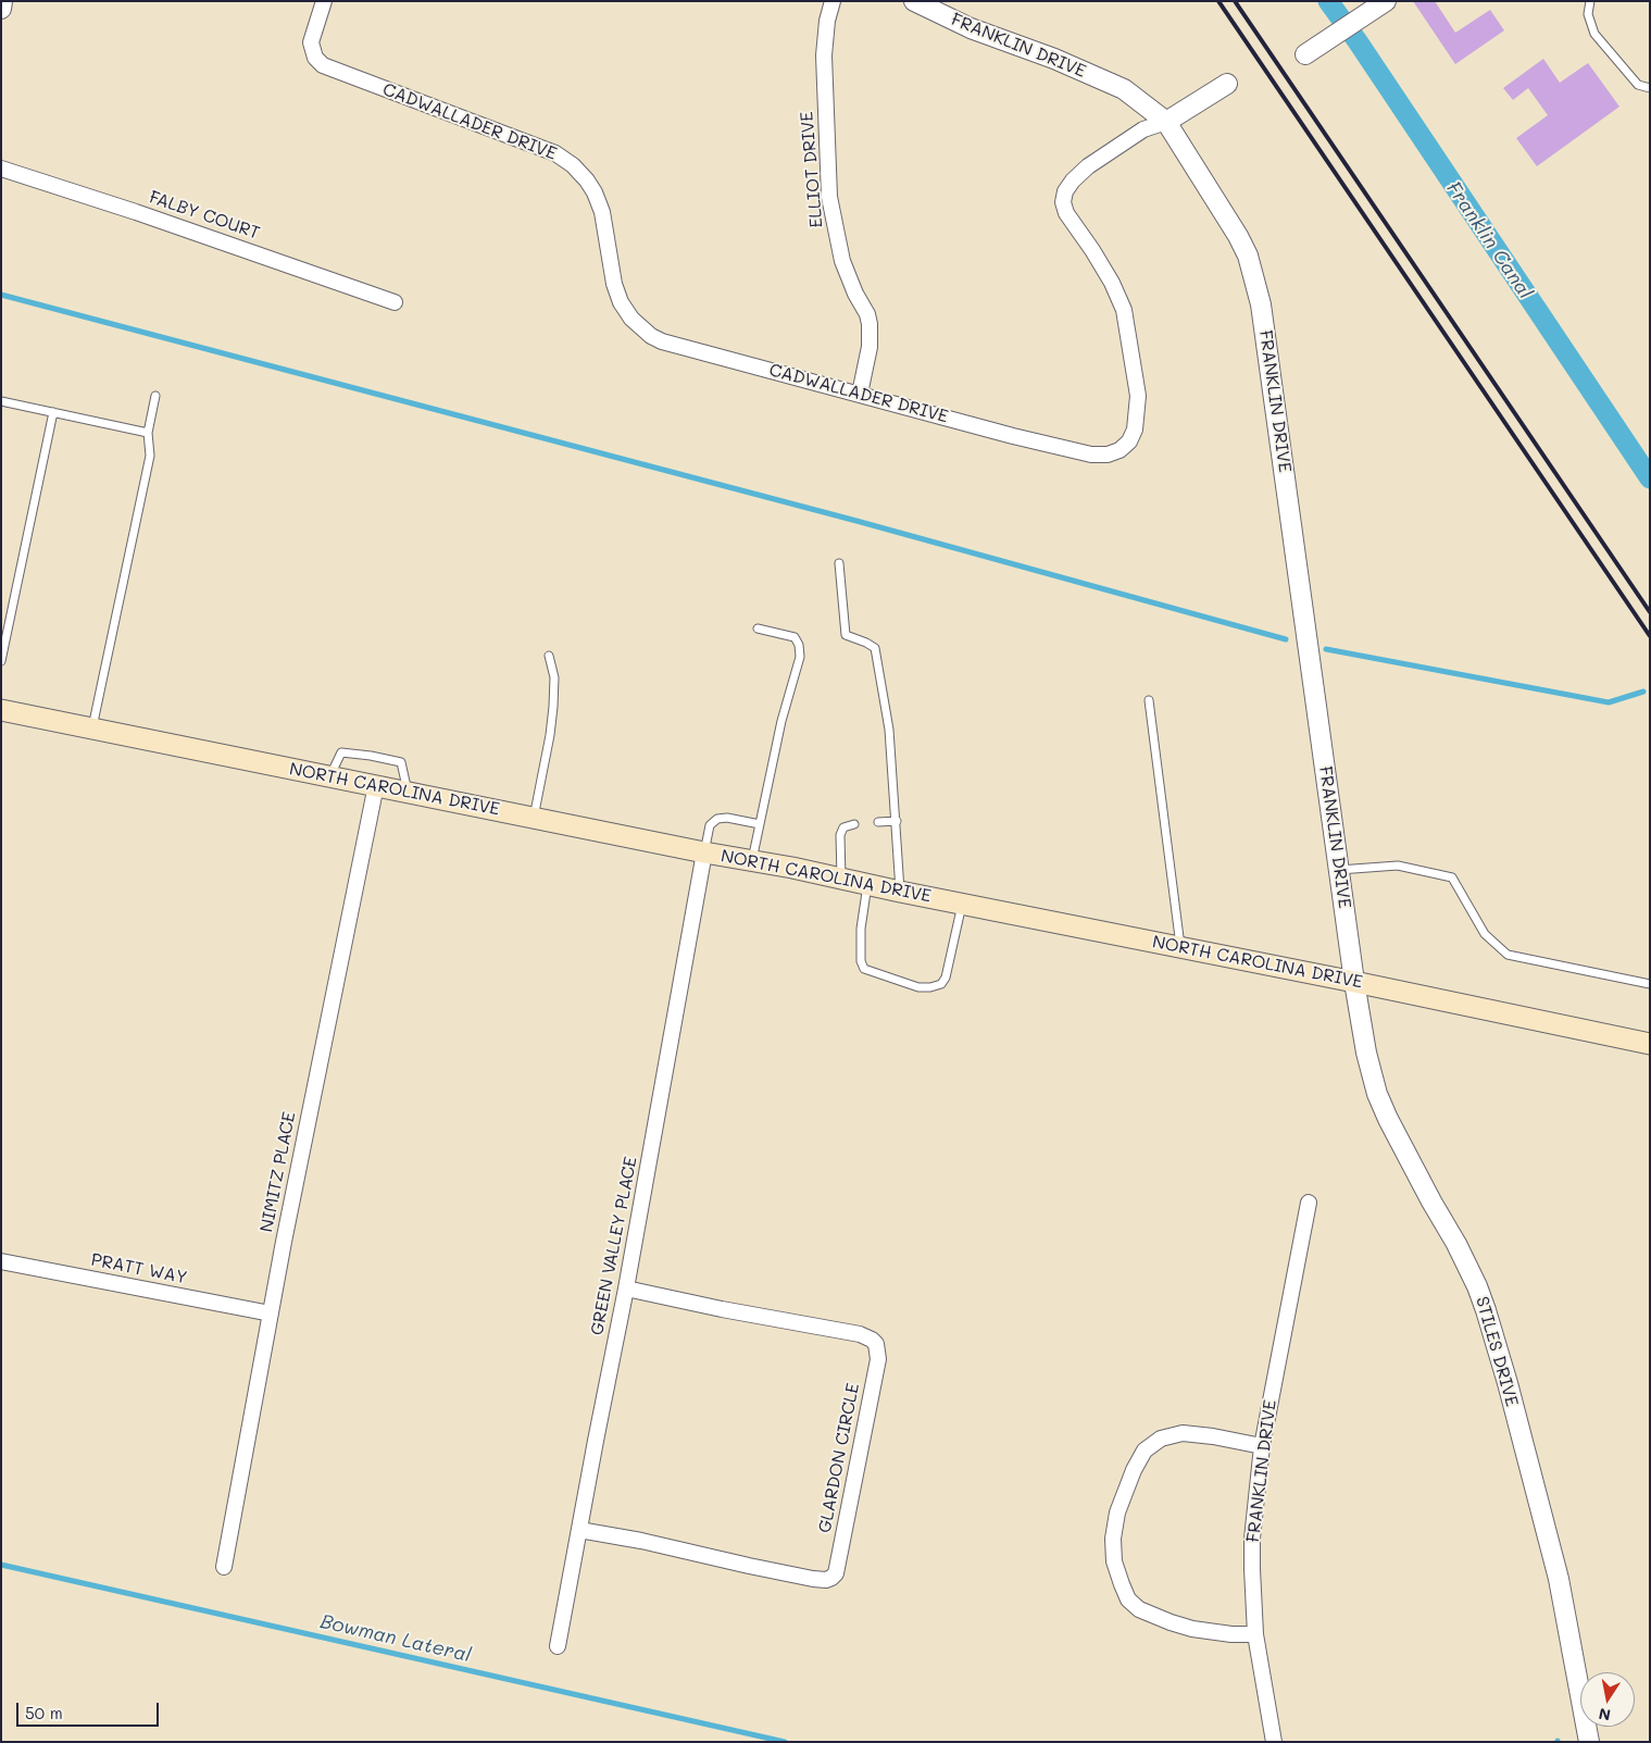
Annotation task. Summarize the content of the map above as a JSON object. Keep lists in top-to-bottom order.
{
  "streets": {
    "main road": ["NORTH CAROLINA DRIVE"],
    "street": [
      "FRANKLIN DRIVE",
      "CADWALLADER DRIVE",
      "ELLIOT DRIVE",
      "FALBY COURT",
      "NIMITZ PLACE",
      "GREEN VALLEY PLACE",
      "PRATT WAY",
      "STILES DRIVE",
      "GLARDON CIRCLE"
    ]
  },
  "crossings": [
    ["FRANKLIN DRIVE", "CADWALLADER DRIVE"],
    ["FRANKLIN DRIVE", "NORTH CAROLINA DRIVE"],
    ["FRANKLIN DRIVE", "STILES DRIVE"],
    ["CADWALLADER DRIVE", "ELLIOT DRIVE"],
    ["NORTH CAROLINA DRIVE", "NIMITZ PLACE"],
    ["NORTH CAROLINA DRIVE", "GREEN VALLEY PLACE"],
    ["NORTH CAROLINA DRIVE", "STILES DRIVE"],
    ["NIMITZ PLACE", "PRATT WAY"],
    ["GREEN VALLEY PLACE", "GLARDON CIRCLE"]
  ],
  "water": ["Franklin Canal", "Bowman Lateral"],
  "scale_bar": "50 m",
  "north": "bottom"
}
